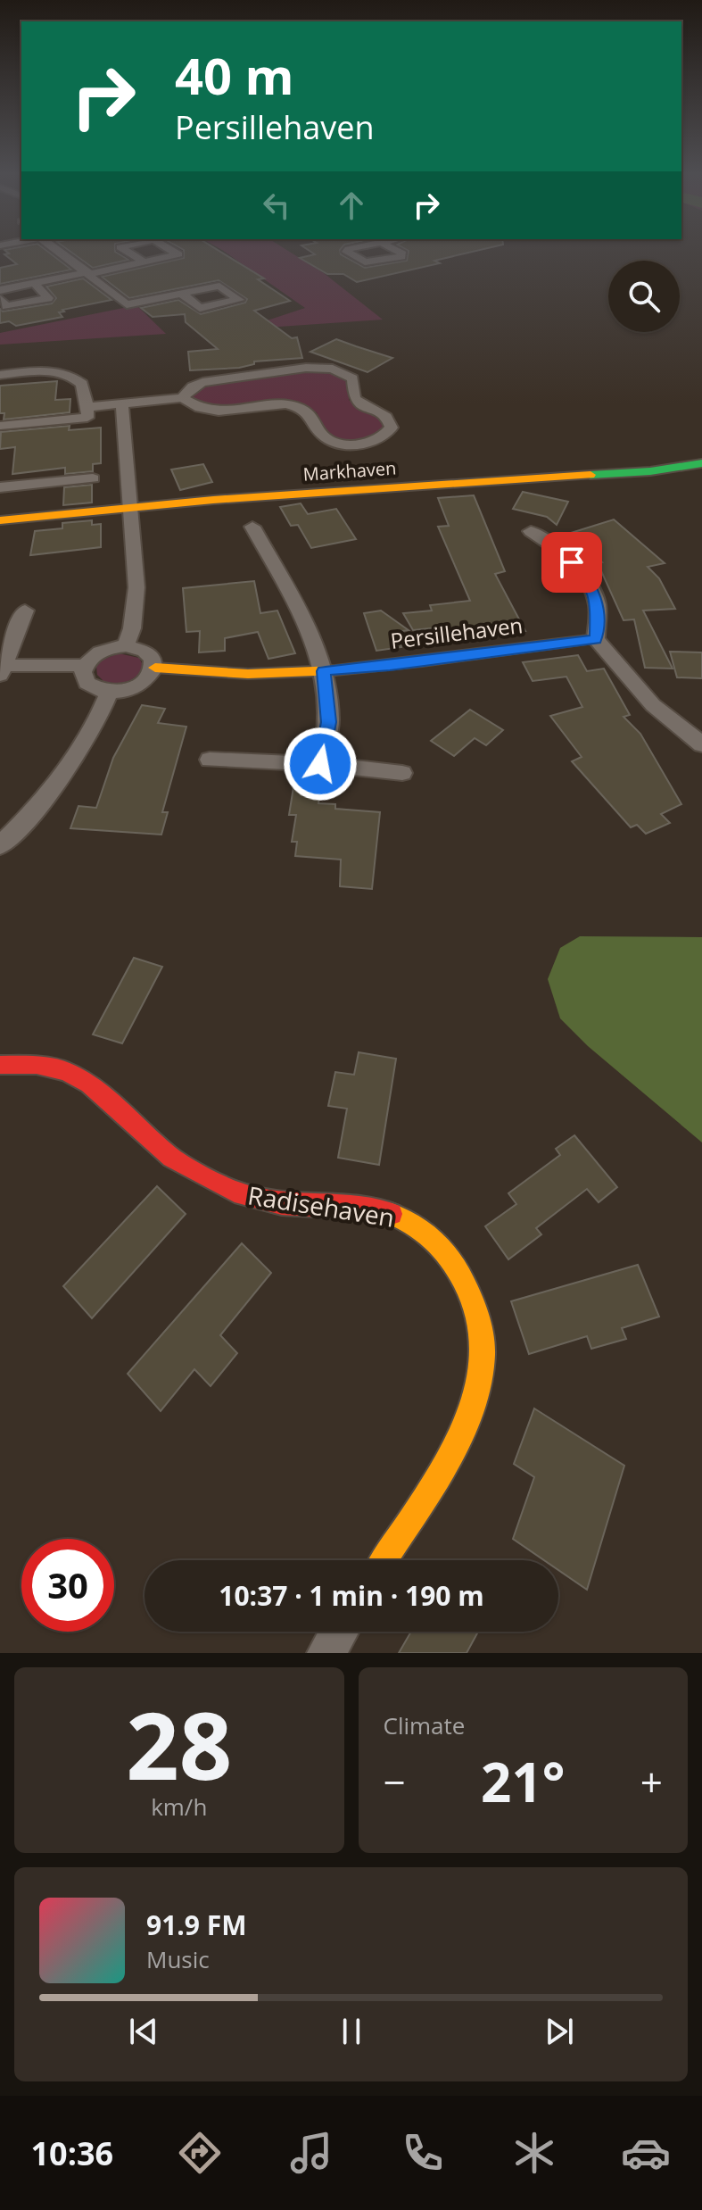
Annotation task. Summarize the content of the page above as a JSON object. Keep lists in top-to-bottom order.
{
  "streets": {
    "street": ["Markhaven", "Persillehaven", "Radisehaven"]
  },
  "page": {
    "turn": ["40 m", "Persillehaven"],
    "limit": "30",
    "trip": "10:37 · 1 min · 190 m",
    "tile": [
      ["28", "km/h"],
      "Climate"
    ],
    "heat": ["−", "21°", "+"],
    "song": ["91.9 FM", "Music"],
    "tabs": "10:36"
  }
}
